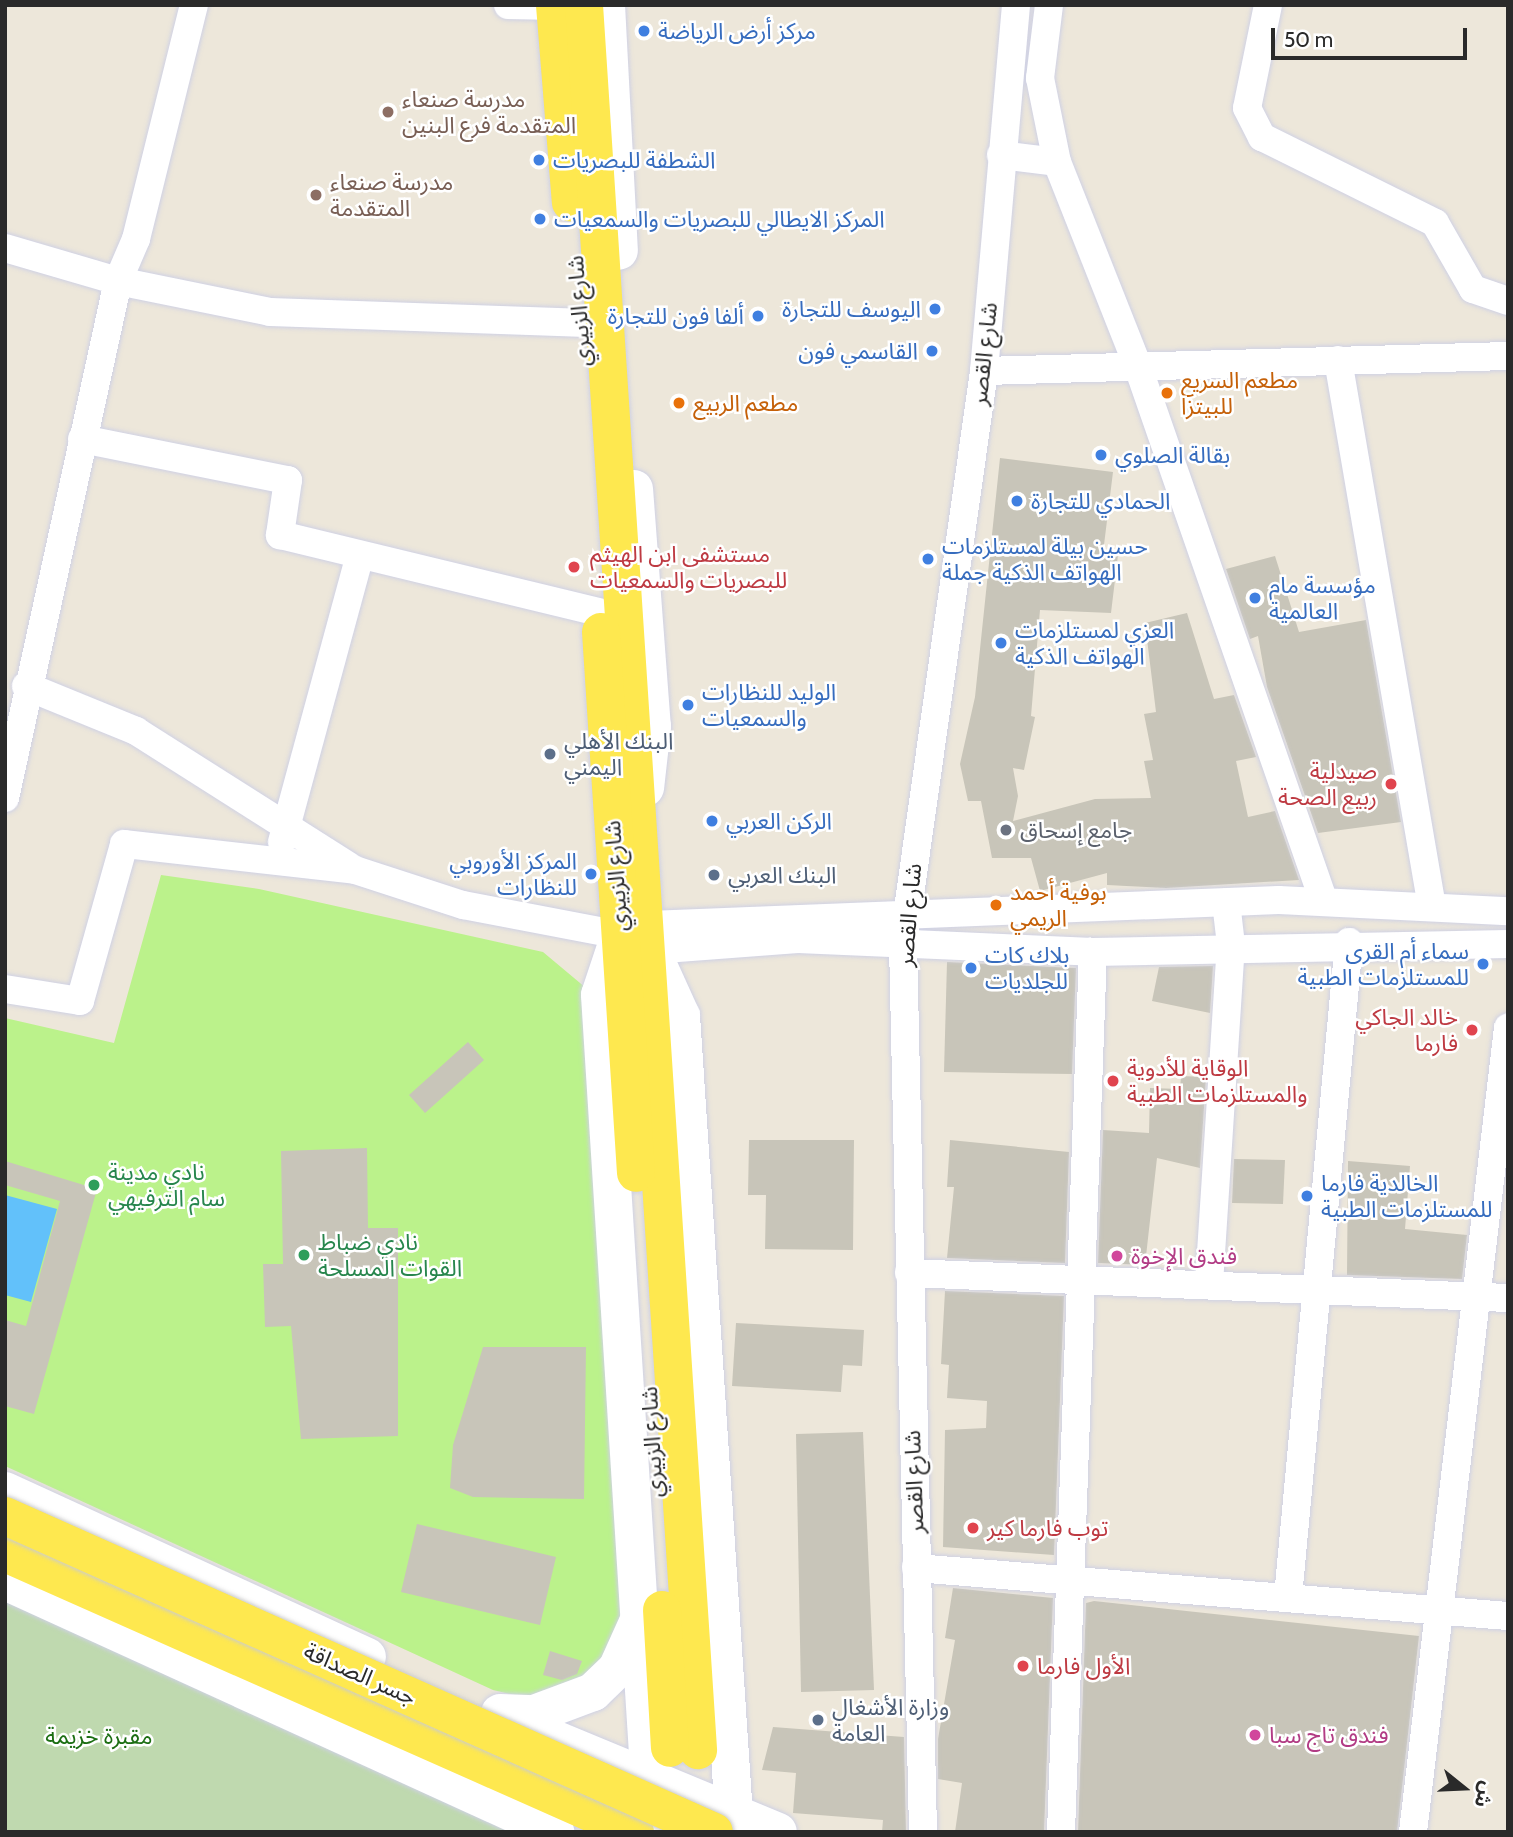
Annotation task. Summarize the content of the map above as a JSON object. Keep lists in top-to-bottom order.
{
  "streets": {
    "main road": ["شارع الزبيري", "جسر الصداقة"],
    "street": ["شارع القصر"]
  },
  "parks": ["مقبرة خزيمة"],
  "places": [
    "مركز أرض الرياضة",
    "مدرسة صنعاء المتقدمة فرع البنين",
    "الشطفة للبصريات",
    "مدرسة صنعاء المتقدمة",
    "المركز الايطالي للبصريات والسمعيات",
    "اليوسف للتجارة",
    "ألفا فون للتجارة",
    "القاسمي فون",
    "مطعم السريع للبيتزا",
    "مطعم الربيع",
    "بقالة الصلوي",
    "الحمادي للتجارة",
    "حسين بيلة لمستلزمات الهواتف الذكية جملة",
    "مستشفى ابن الهيثم للبصريات والسمعيات",
    "مؤسسة مام العالمية",
    "العزي لمستلزمات الهواتف الذكية",
    "الوليد للنظارات والسمعيات",
    "البنك الأهلي اليمني",
    "صيدلية ربيع الصحة",
    "الركن العربي",
    "جامع إسحاق",
    "المركز الأوروبي للنظارات",
    "البنك العربي",
    "بوفية أحمد الريمي",
    "سماء أم القرى للمستلزمات الطبية",
    "بلاك كات للجلديات",
    "خالد الجاكي فارما",
    "الوقاية للأدوية والمستلزمات الطبية",
    "نادي مدينة سام الترفيهي",
    "الخالدية فارما للمستلزمات الطبية",
    "نادي ضباط القوات المسلحة",
    "فندق الإخوة",
    "توب فارما كير",
    "الأول فارما",
    "وزارة الأشغال العامة",
    "فندق تاج سبا"
  ],
  "scale_bar": "50 m",
  "north": "right"
}
